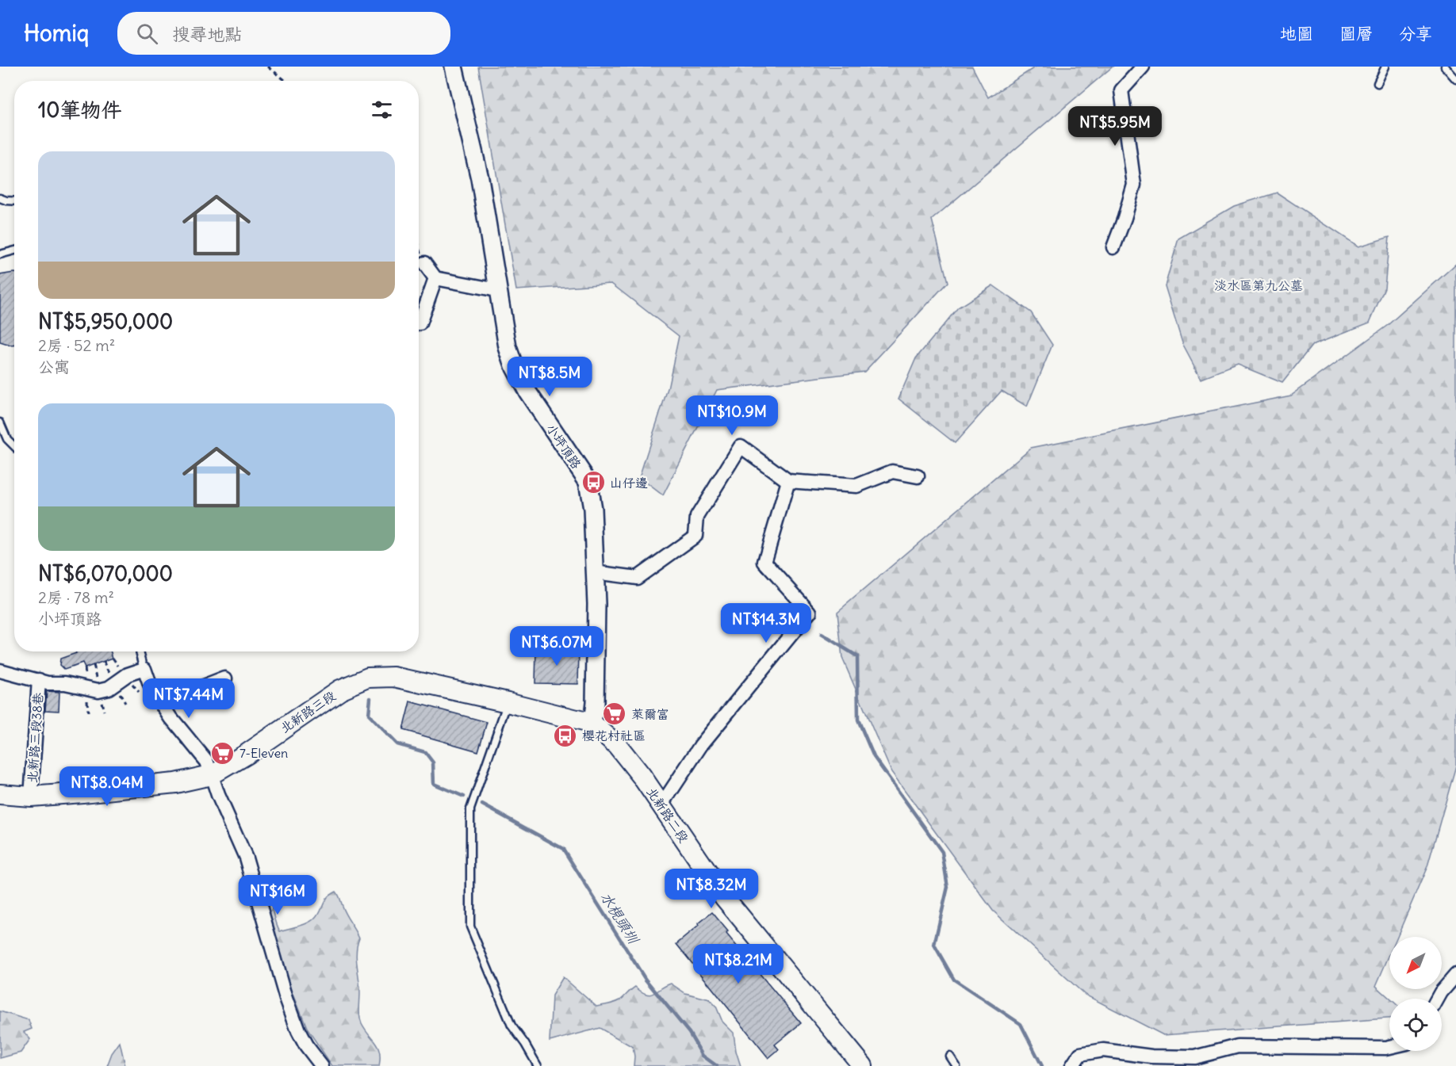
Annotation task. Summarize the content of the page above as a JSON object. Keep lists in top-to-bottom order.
{
  "streets": {
    "main road": ["北新路三段", "北新路二段"],
    "street": ["小坪頂路", "北新路三段38巷"]
  },
  "crossings": [
    ["小坪頂路", "北新路三段"],
    ["小坪頂路", "北新路二段"],
    ["北新路三段", "北新路三段38巷"],
    ["北新路三段", "北新路二段"]
  ],
  "water": ["水梘頭圳"],
  "parks": ["淡水區第九公墓"],
  "places": {
    "bus stop": ["山仔邊", "櫻花村社區"],
    "supermarket": ["萊爾富", "7-Eleven"]
  },
  "north": "bottom left",
  "page": {
    "header": "Homiq",
    "search": "搜尋地點",
    "nav": ["地圖", "圖層", "分享"],
    "heading": "10筆物件",
    "price": [
      "NT$5.95M",
      "NT$8.5M",
      "NT$10.9M",
      "NT$14.3M",
      "NT$6.07M",
      "NT$7.44M",
      "NT$8.04M",
      "NT$8.32M",
      "NT$16M",
      "NT$8.21M"
    ],
    "list": [
      {
        "name": "NT$5,950,000",
        "note": "2房 · 52 m² · 公寓"
      },
      {
        "name": "NT$6,070,000",
        "note": "2房 · 78 m² · 小坪頂路"
      }
    ]
  }
}
